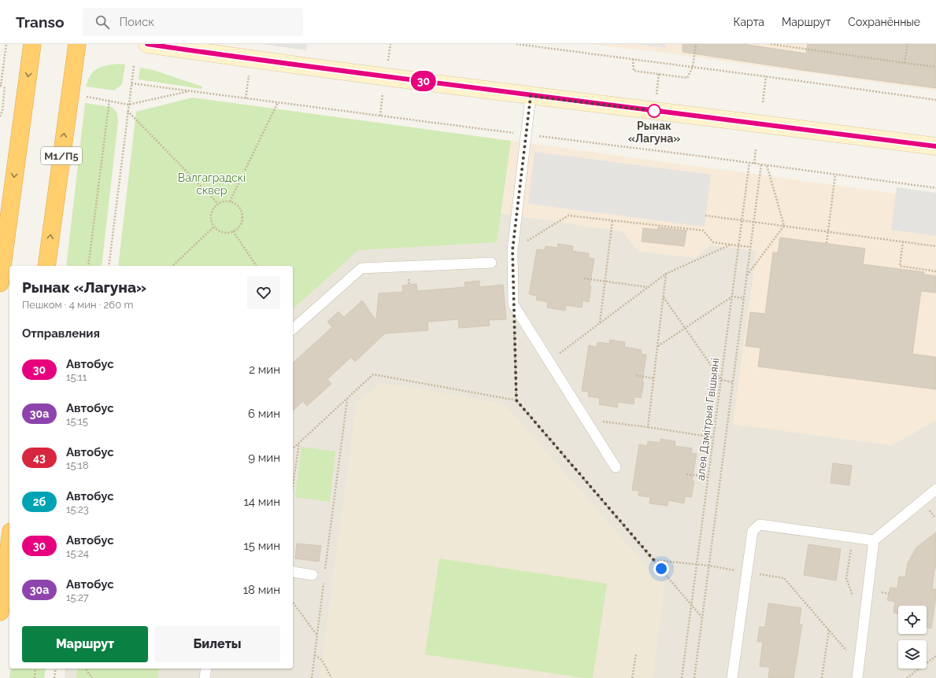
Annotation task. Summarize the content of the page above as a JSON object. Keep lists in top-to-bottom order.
{
  "streets": {
    "highway": ["М1/П5"],
    "path": ["алея Дзмітрыя Гвішыяні"]
  },
  "parks": ["Валгаградскі сквер"],
  "places": ["Рынак «Лагуна»"],
  "lines": ["bus line 30"],
  "page": {
    "header": "Transo",
    "search": "Поиск",
    "nav": ["Карта", "Маршрут", "Сохранённые"],
    "on_map": "30",
    "heading": [
      ["Рынак «Лагуна»", "Пешком · 4 мин · 260 m"],
      "Отправления"
    ],
    "list": [
      {
        "mark": "30",
        "name": "Автобус",
        "note": "15:11",
        "value": "2 мин"
      },
      {
        "mark": "30а",
        "name": "Автобус",
        "note": "15:15",
        "value": "6 мин"
      },
      {
        "mark": "43",
        "name": "Автобус",
        "note": "15:18",
        "value": "9 мин"
      },
      {
        "mark": "2б",
        "name": "Автобус",
        "note": "15:23",
        "value": "14 мин"
      },
      {
        "mark": "30",
        "name": "Автобус",
        "note": "15:24",
        "value": "15 мин"
      },
      {
        "mark": "30а",
        "name": "Автобус",
        "note": "15:27",
        "value": "18 мин"
      }
    ],
    "buttons": ["Маршрут", "Билеты"]
  }
}
